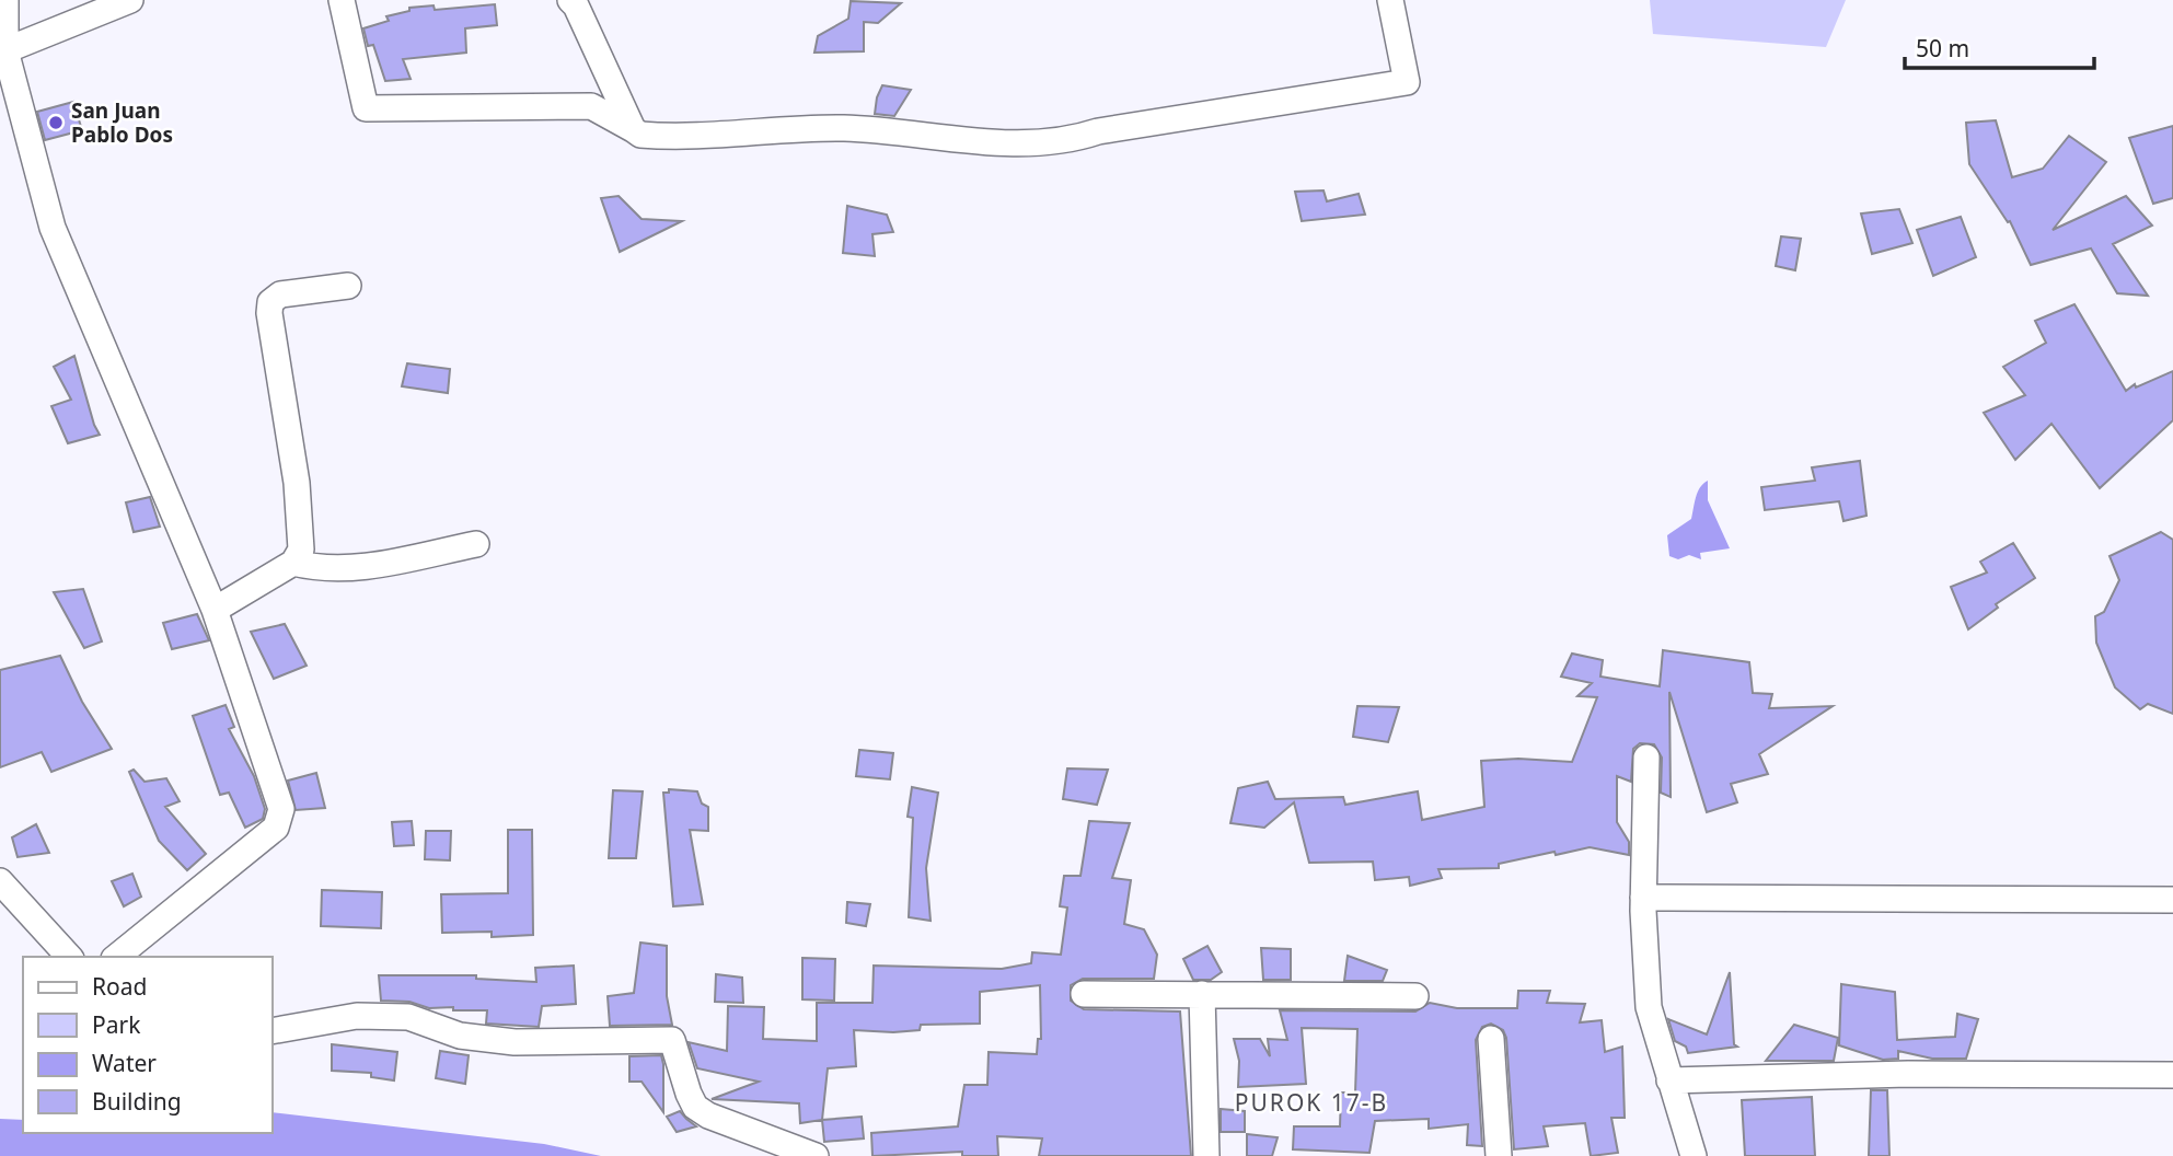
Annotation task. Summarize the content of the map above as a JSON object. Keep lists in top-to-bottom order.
{
  "districts": ["PUROK 17-B"],
  "places": ["San Juan Pablo Dos"],
  "legend": [
    "Road",
    "Park",
    "Water",
    "Building"
  ],
  "scale_bar": "50 m"
}
